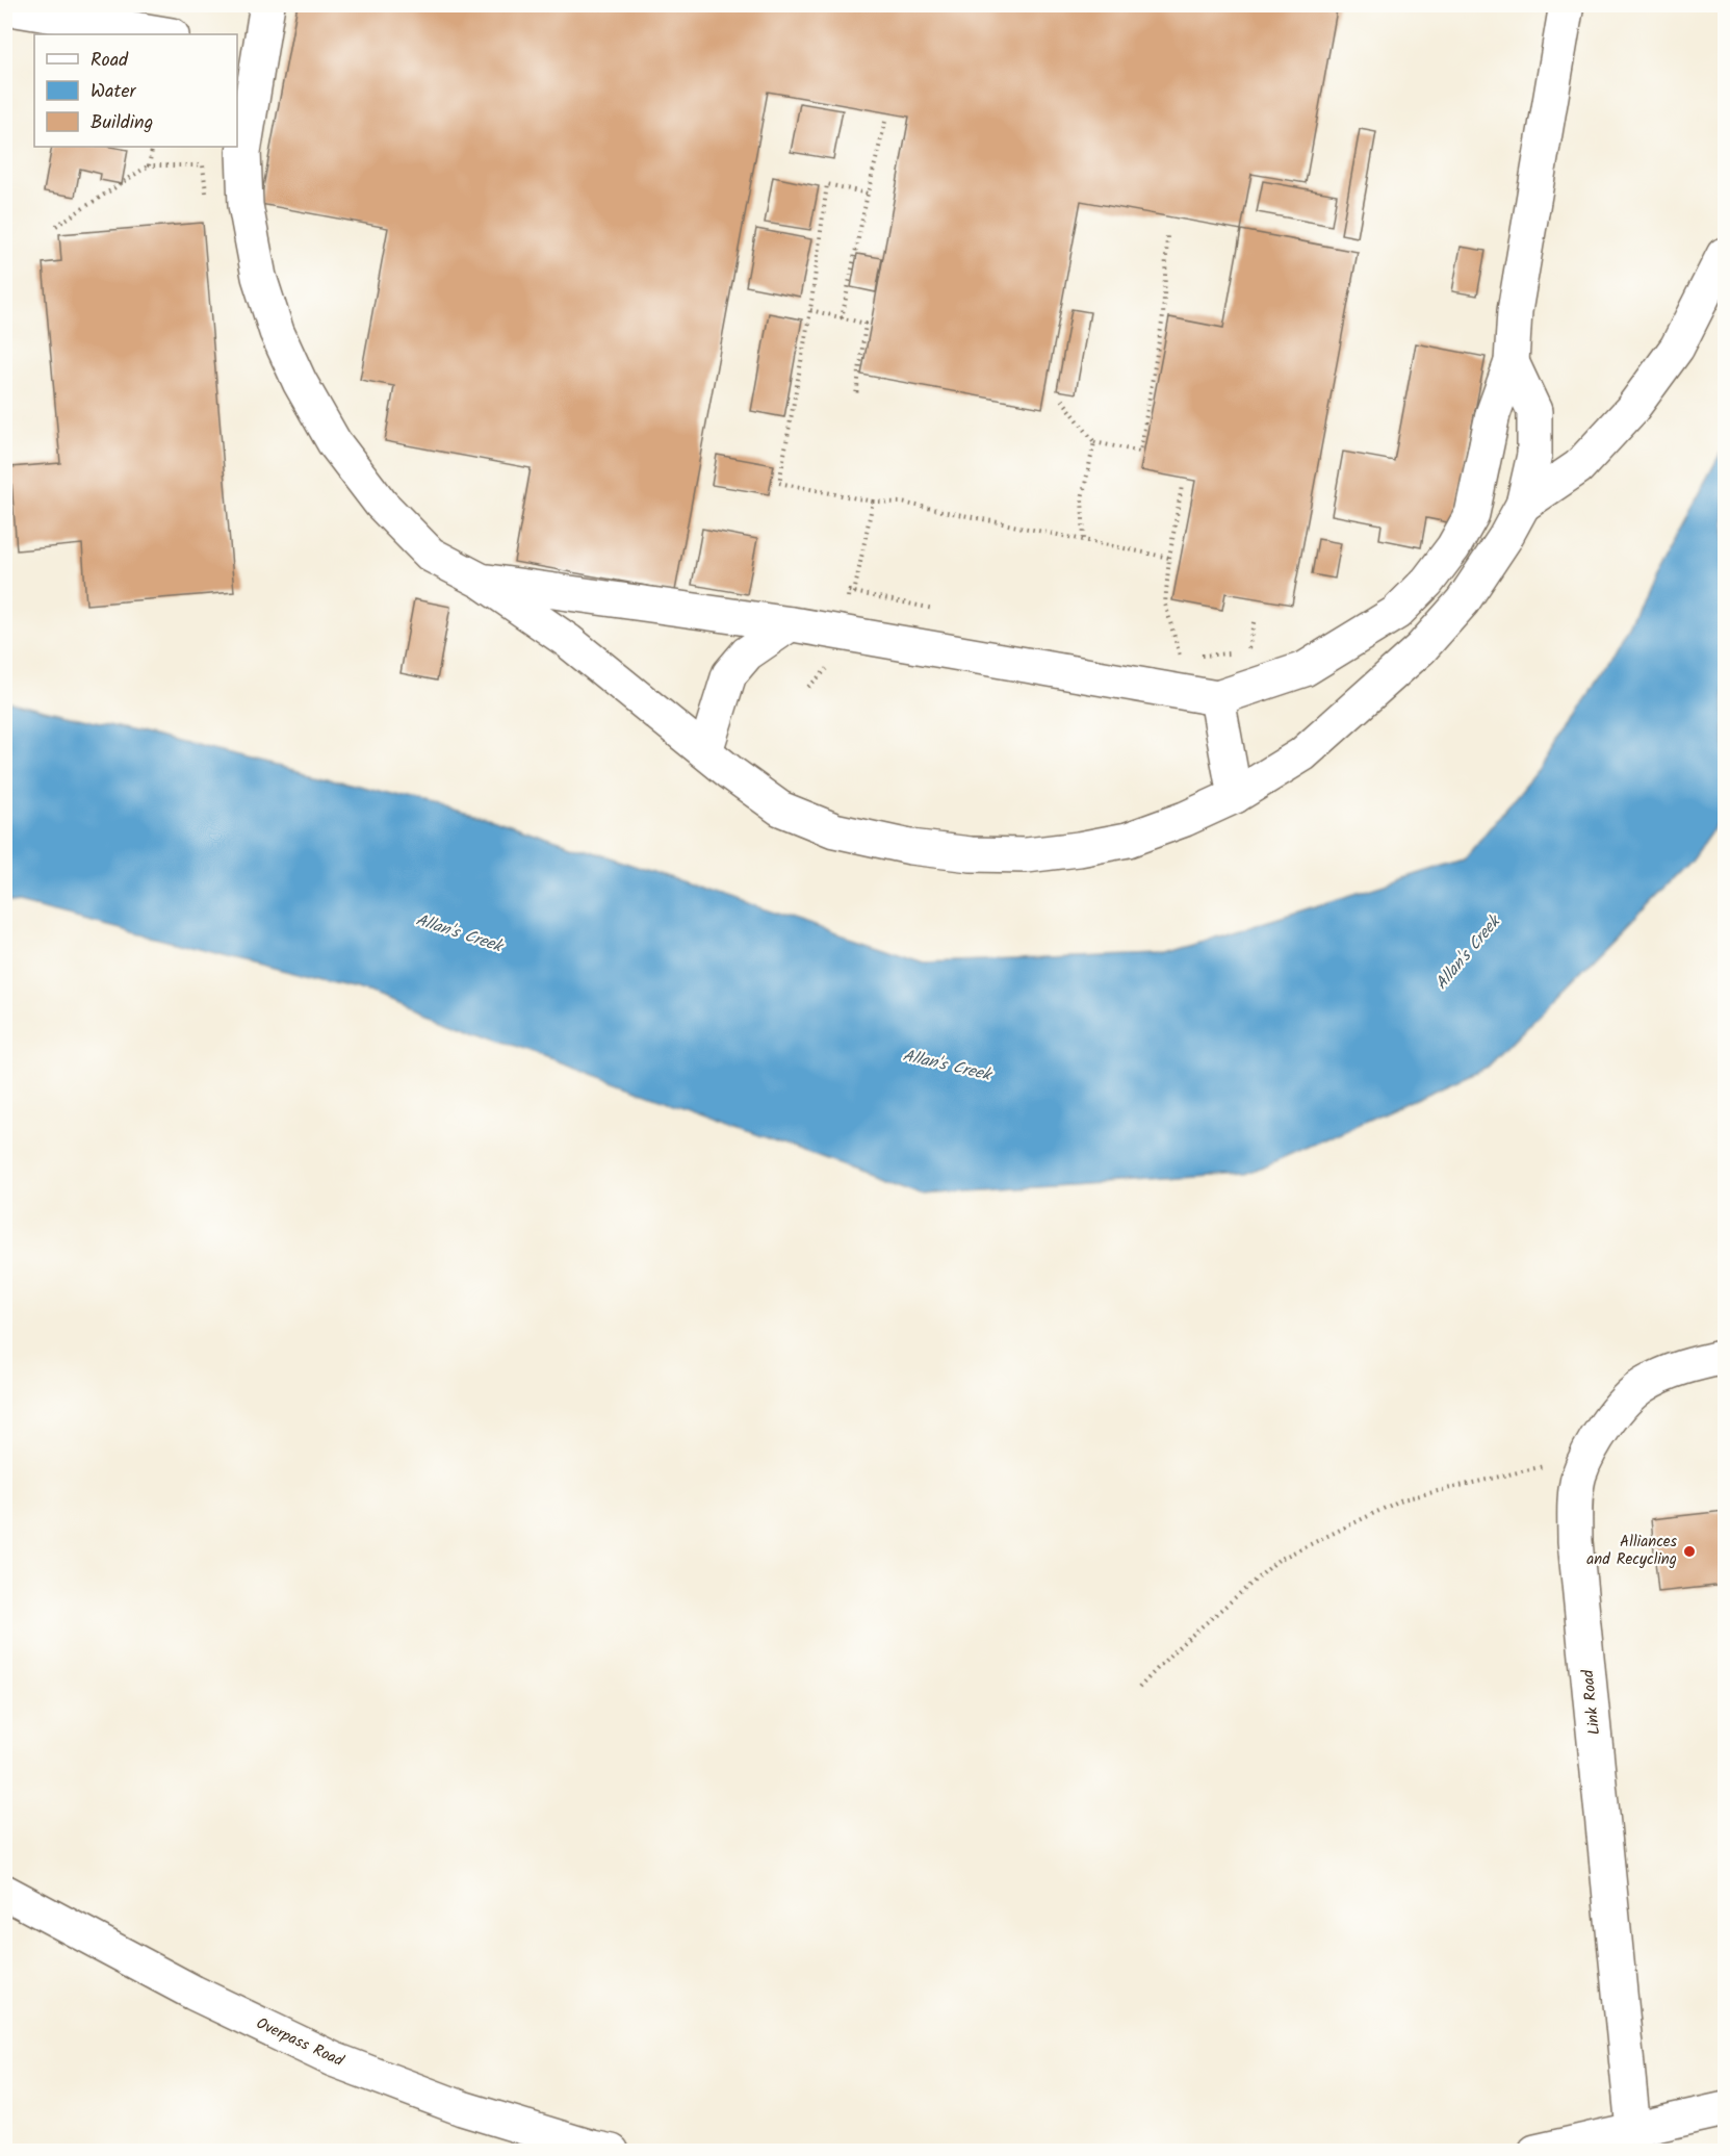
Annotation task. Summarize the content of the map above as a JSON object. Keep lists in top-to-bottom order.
{
  "streets": {
    "street": ["Link Road", "Overpass Road"]
  },
  "water": ["Allan's Creek"],
  "places": ["Alliances and Recycling"],
  "legend": ["Road", "Water", "Building"]
}
